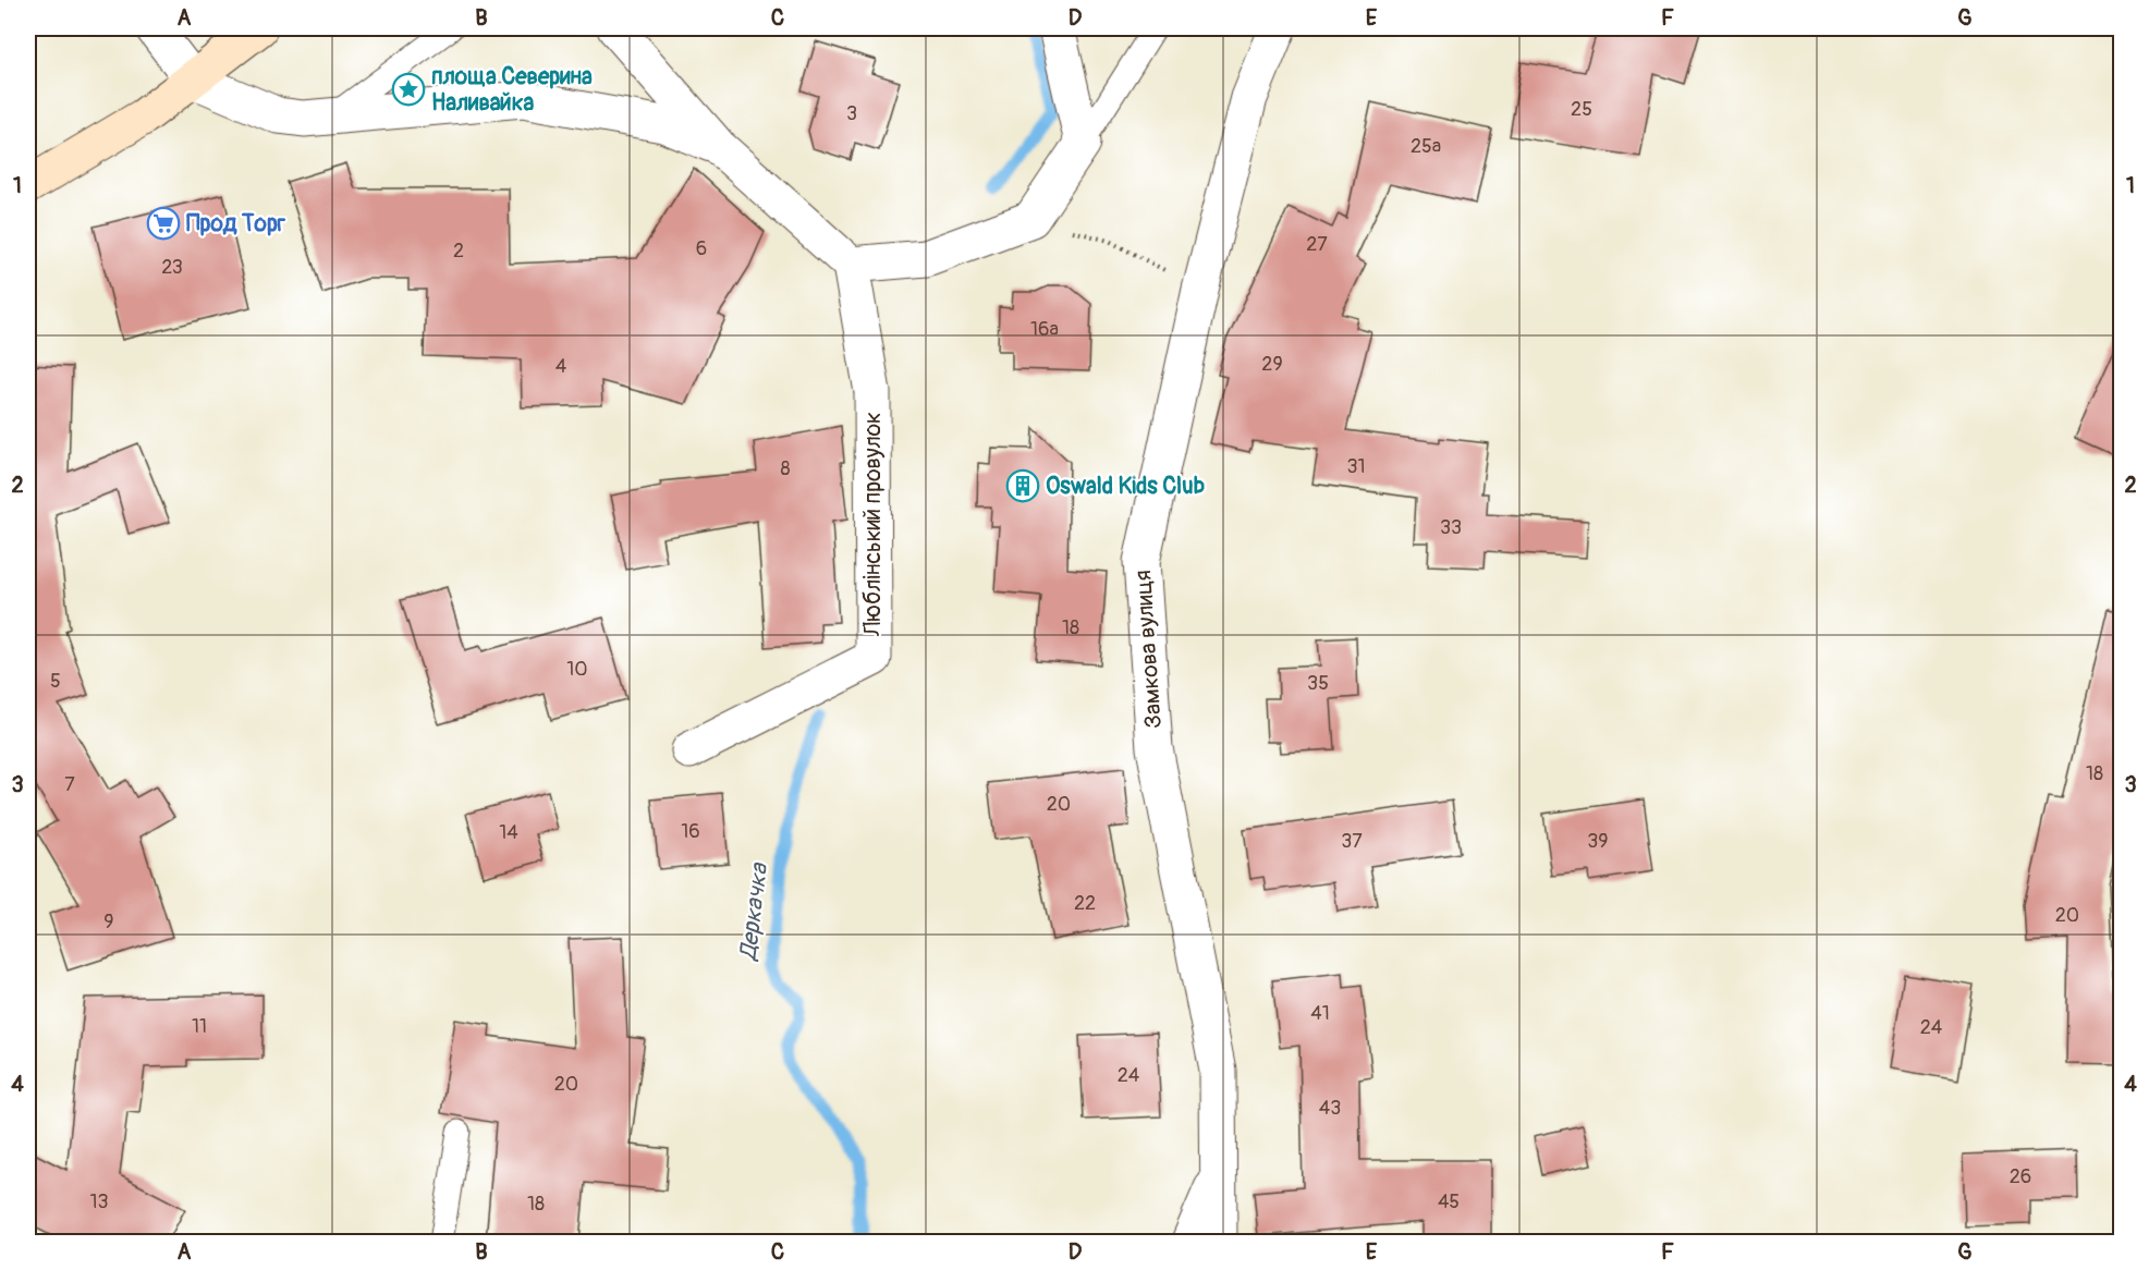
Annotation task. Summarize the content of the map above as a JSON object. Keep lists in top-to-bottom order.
{
  "streets": {
    "street": ["Люблінський провулок", "Замкова вулиця"]
  },
  "water": ["Деркачка"],
  "places": {
    "place": ["площа Северина Наливайка"],
    "supermarket": ["Прод Торг"],
    "building": ["Oswald Kids Club"]
  },
  "house_numbers": [
    "25",
    "3",
    "25а",
    "27",
    "6",
    "2",
    "23",
    "16а",
    "29",
    "4",
    "31",
    "8",
    "33",
    "18",
    "10",
    "5",
    "35",
    "18",
    "7",
    "20",
    "16",
    "14",
    "37",
    "39",
    "22",
    "20",
    "9",
    "41",
    "11",
    "24",
    "24",
    "20",
    "43",
    "26",
    "13",
    "45",
    "18"
  ],
  "grid": {
    "columns": [
      "A",
      "B",
      "C",
      "D",
      "E",
      "F",
      "G"
    ],
    "rows": [
      "1",
      "2",
      "3",
      "4"
    ]
  }
}
